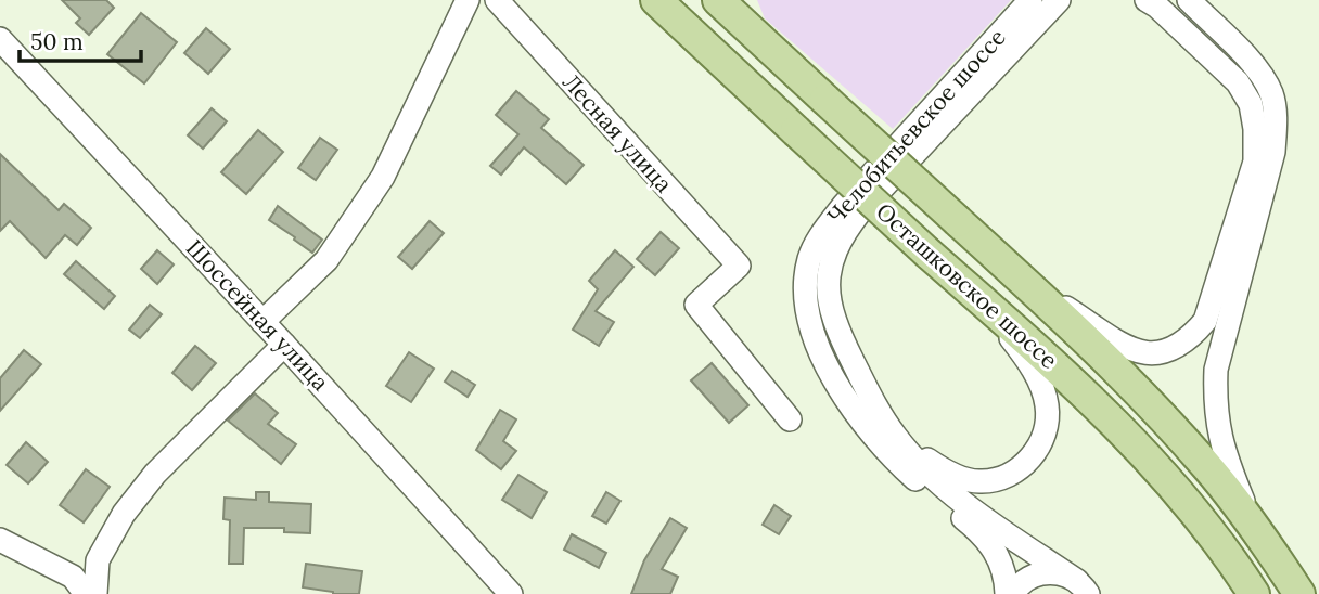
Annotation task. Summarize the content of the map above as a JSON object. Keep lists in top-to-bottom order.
{
  "streets": {
    "main road": ["Осташковское шоссе"],
    "street": ["Челобитьевское шоссе", "Лесная улица", "Шоссейная улица"]
  },
  "scale_bar": "50 m"
}
